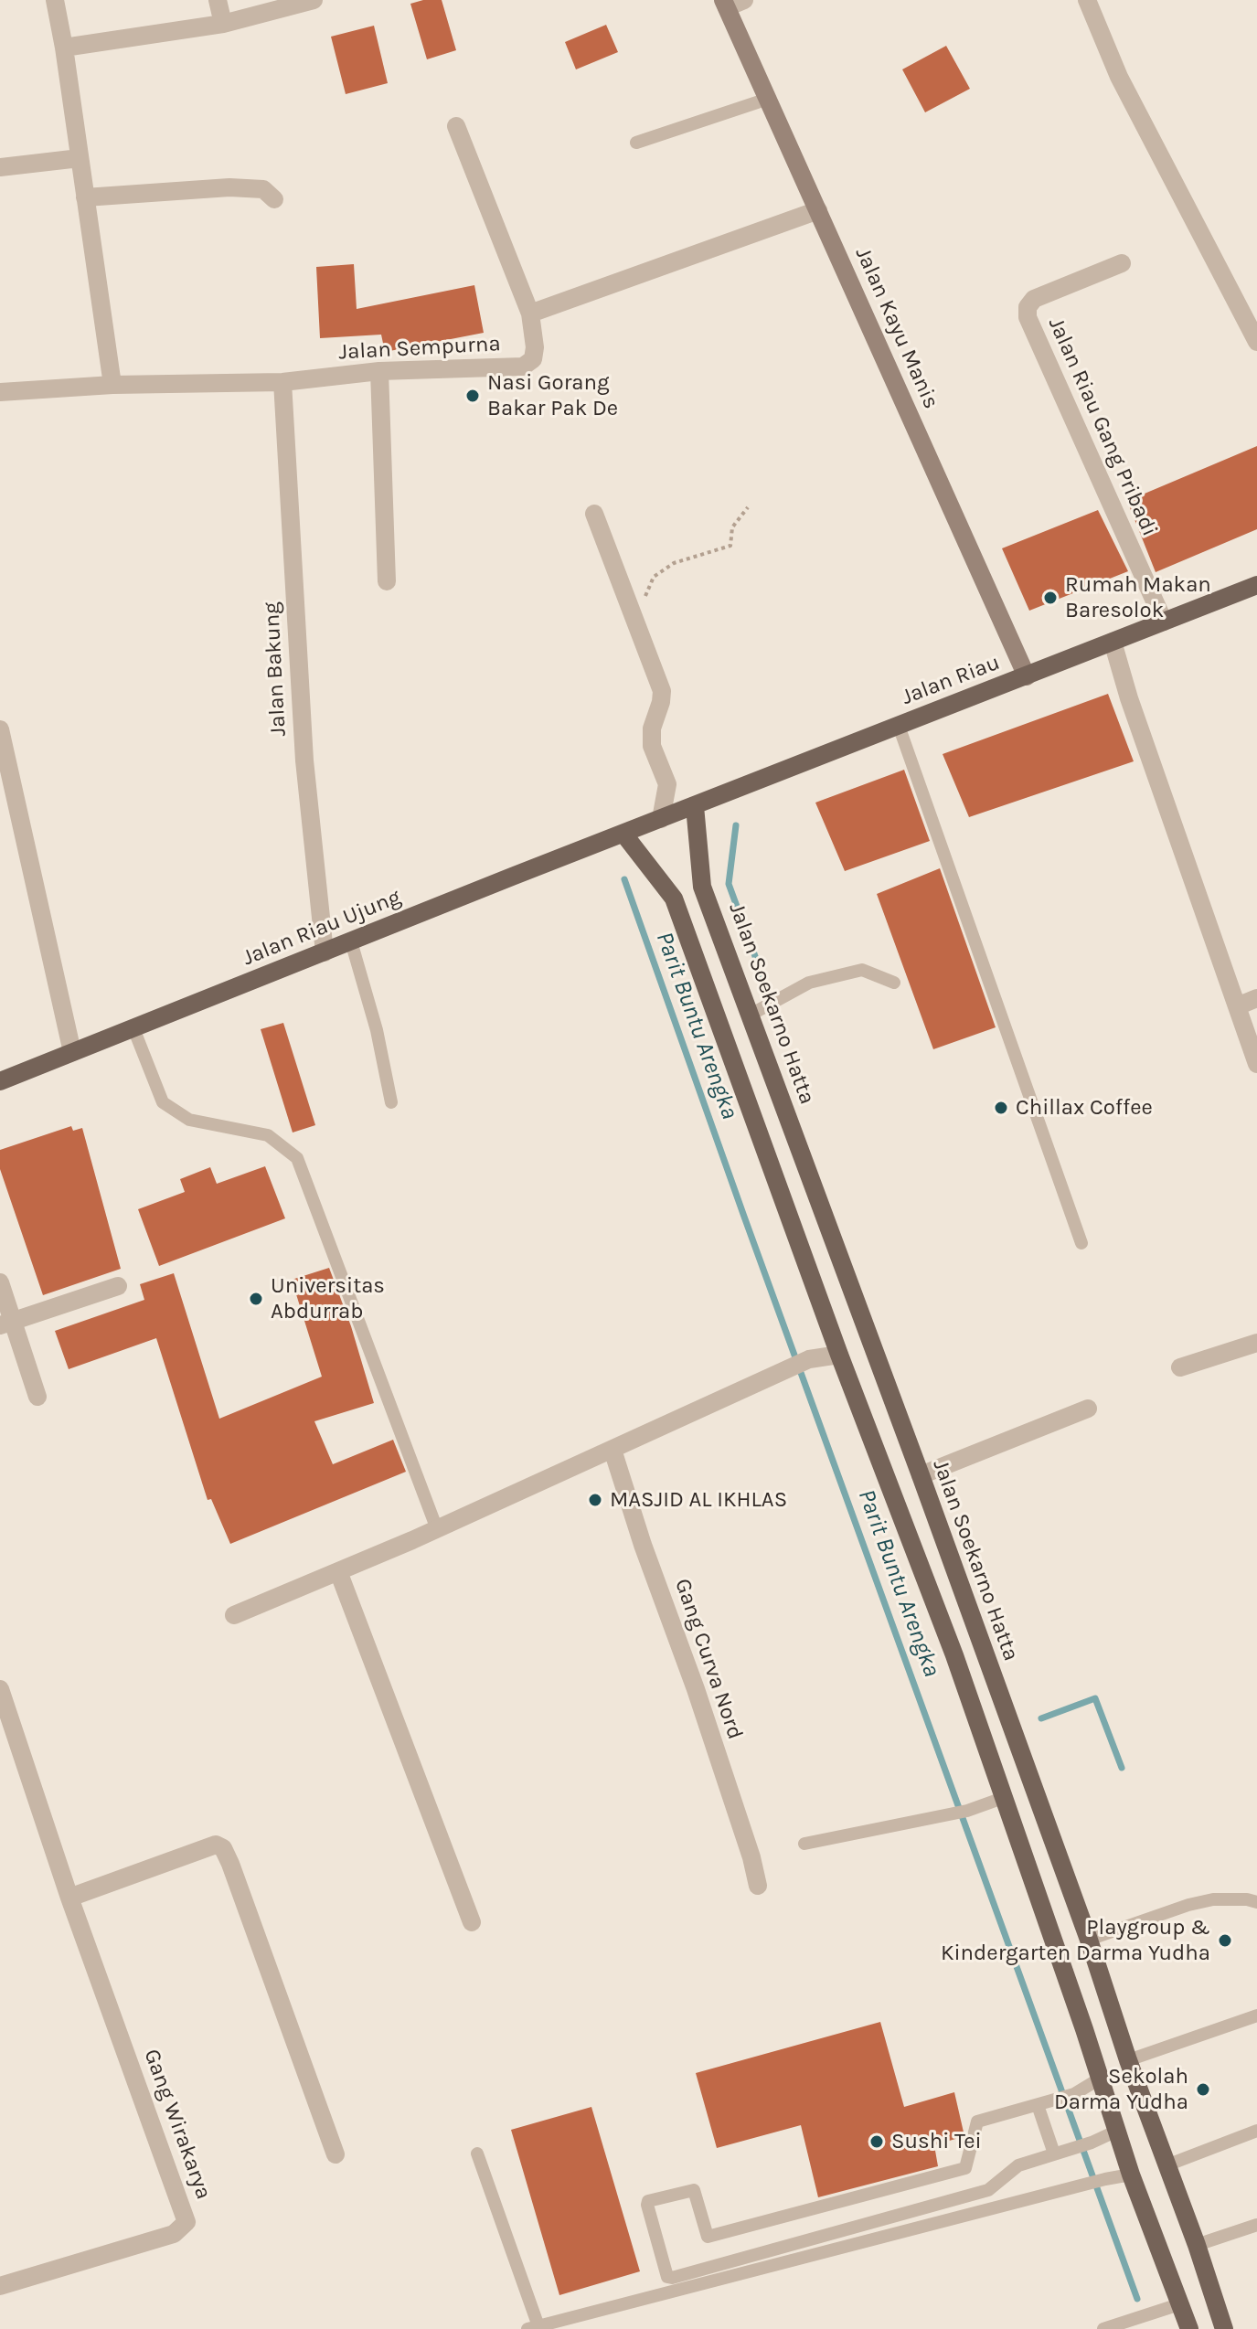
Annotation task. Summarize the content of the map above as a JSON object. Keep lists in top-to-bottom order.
{
  "streets": {
    "main road": ["Jalan Riau", "Jalan Riau Ujung", "Jalan Soekarno Hatta"],
    "street": [
      "Jalan Kayu Manis",
      "Jalan Sempurna",
      "Jalan Riau Gang Pribadi",
      "Jalan Bakung",
      "Gang Curva Nord",
      "Gang Wirakarya"
    ]
  },
  "crossings": [
    ["Jalan Kayu Manis", "Jalan Riau"],
    ["Jalan Sempurna", "Jalan Bakung"],
    ["Jalan Riau Gang Pribadi", "Jalan Riau"],
    ["Jalan Bakung", "Jalan Riau Ujung"],
    ["Jalan Riau", "Jalan Riau Ujung"],
    ["Jalan Riau", "Jalan Soekarno Hatta"]
  ],
  "water": ["Parit Buntu Arengka"],
  "places": [
    "Nasi Gorang Bakar Pak De",
    "Rumah Makan Baresolok",
    "Chillax Coffee",
    "Universitas Abdurrab",
    "MASJID AL IKHLAS",
    "Playgroup & Kindergarten Darma Yudha",
    "Sekolah Darma Yudha",
    "Sushi Tei"
  ]
}
